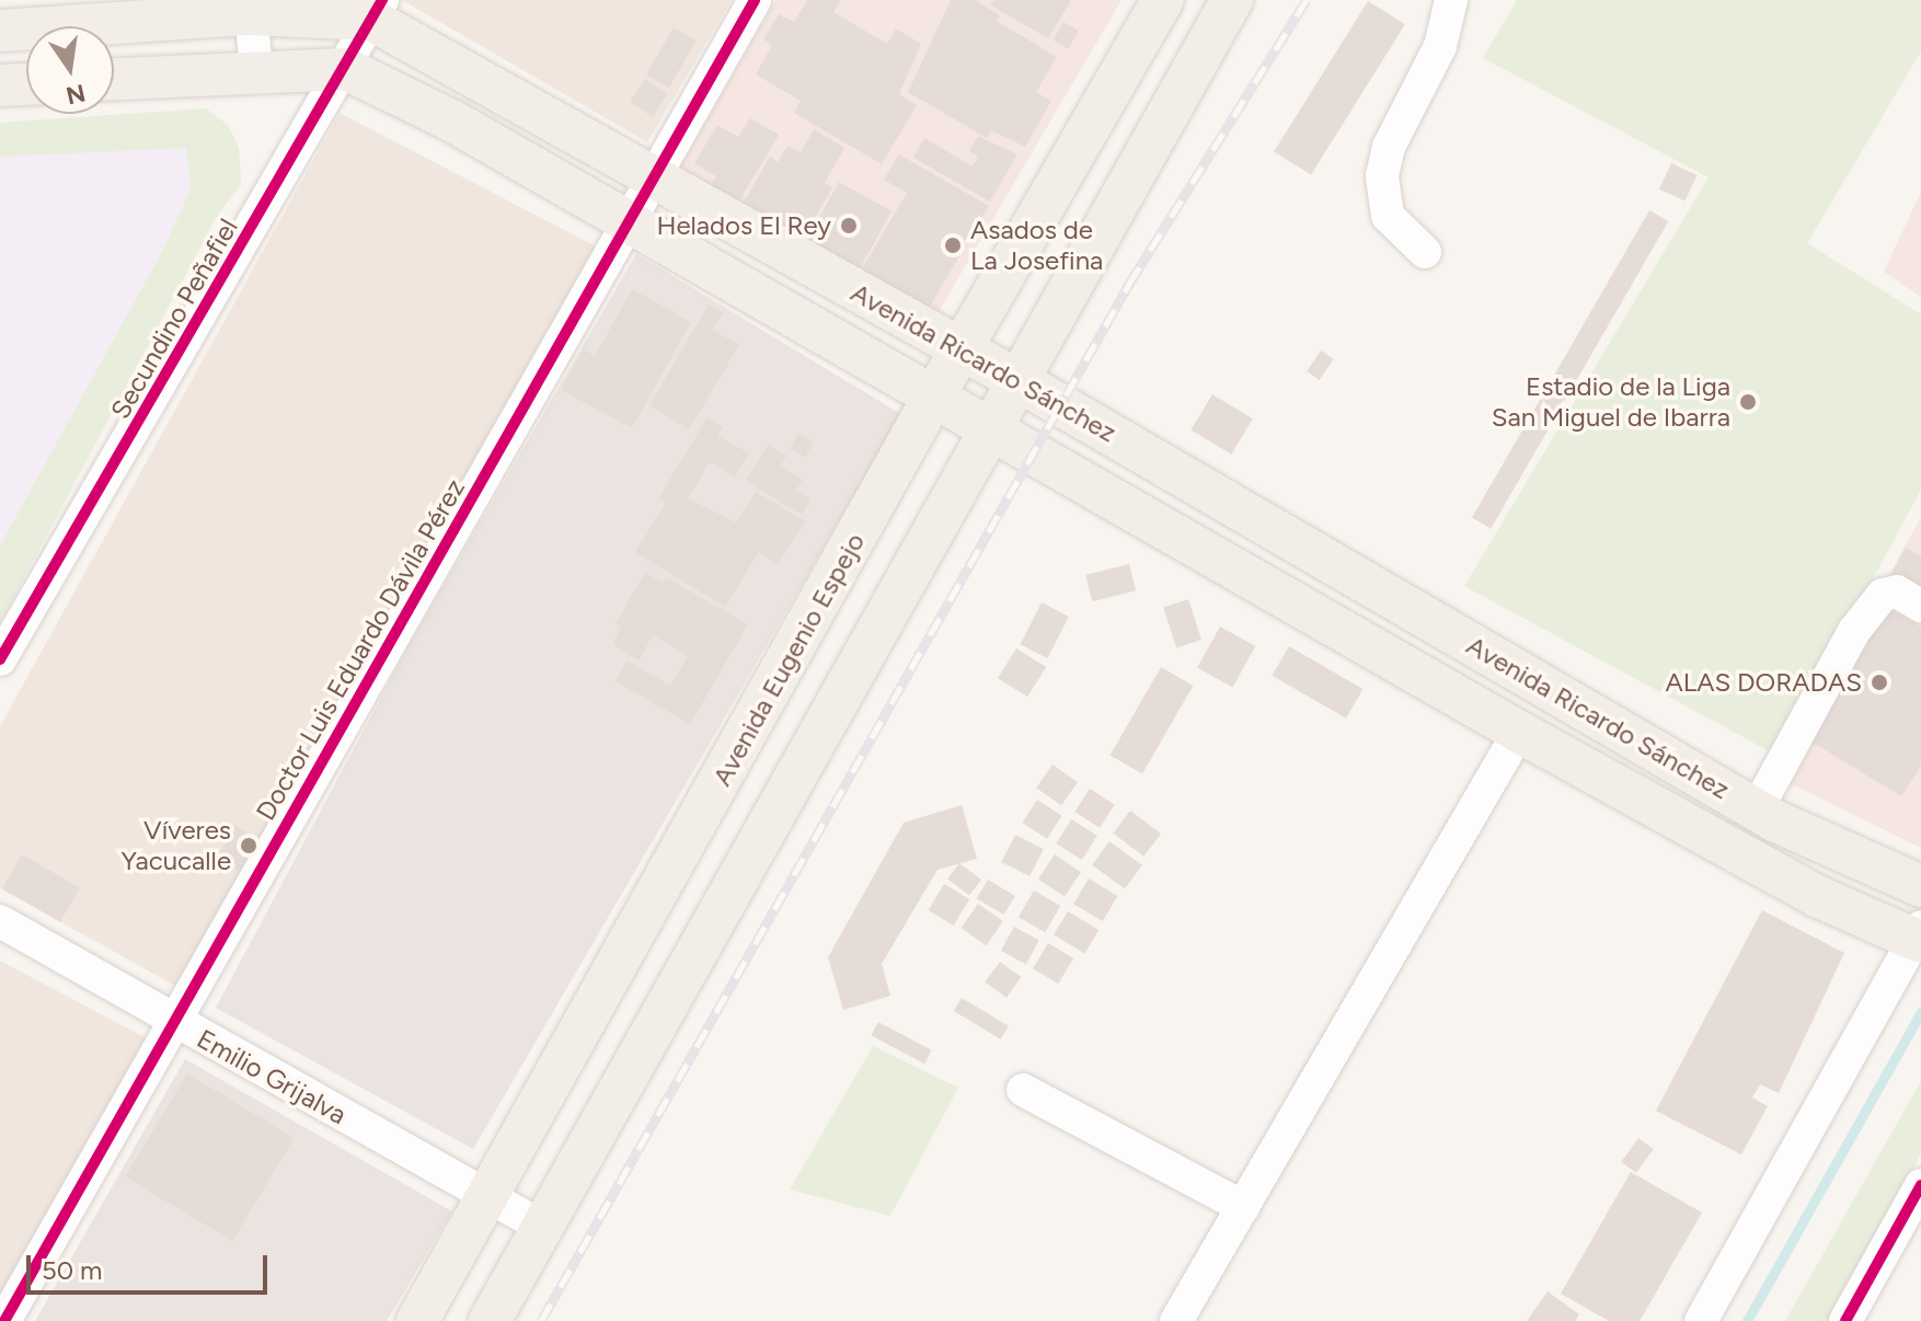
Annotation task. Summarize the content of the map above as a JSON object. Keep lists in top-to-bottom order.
{
  "streets": {
    "main road": ["Avenida Ricardo Sánchez", "Avenida Eugenio Espejo"],
    "street": ["Secundino Peñafiel", "Doctor Luis Eduardo Dávila Pérez", "Emilio Grijalva"]
  },
  "crossings": [
    ["Secundino Peñafiel", "Avenida Ricardo Sánchez"],
    ["Avenida Ricardo Sánchez", "Doctor Luis Eduardo Dávila Pérez"],
    ["Avenida Ricardo Sánchez", "Avenida Eugenio Espejo"],
    ["Doctor Luis Eduardo Dávila Pérez", "Emilio Grijalva"],
    ["Avenida Eugenio Espejo", "Emilio Grijalva"]
  ],
  "places": [
    "Helados El Rey",
    "Asados de La Josefina",
    "Estadio de la Liga San Miguel de Ibarra",
    "ALAS DORADAS",
    "Víveres Yacucalle"
  ],
  "scale_bar": "50 m",
  "north": "bottom"
}
